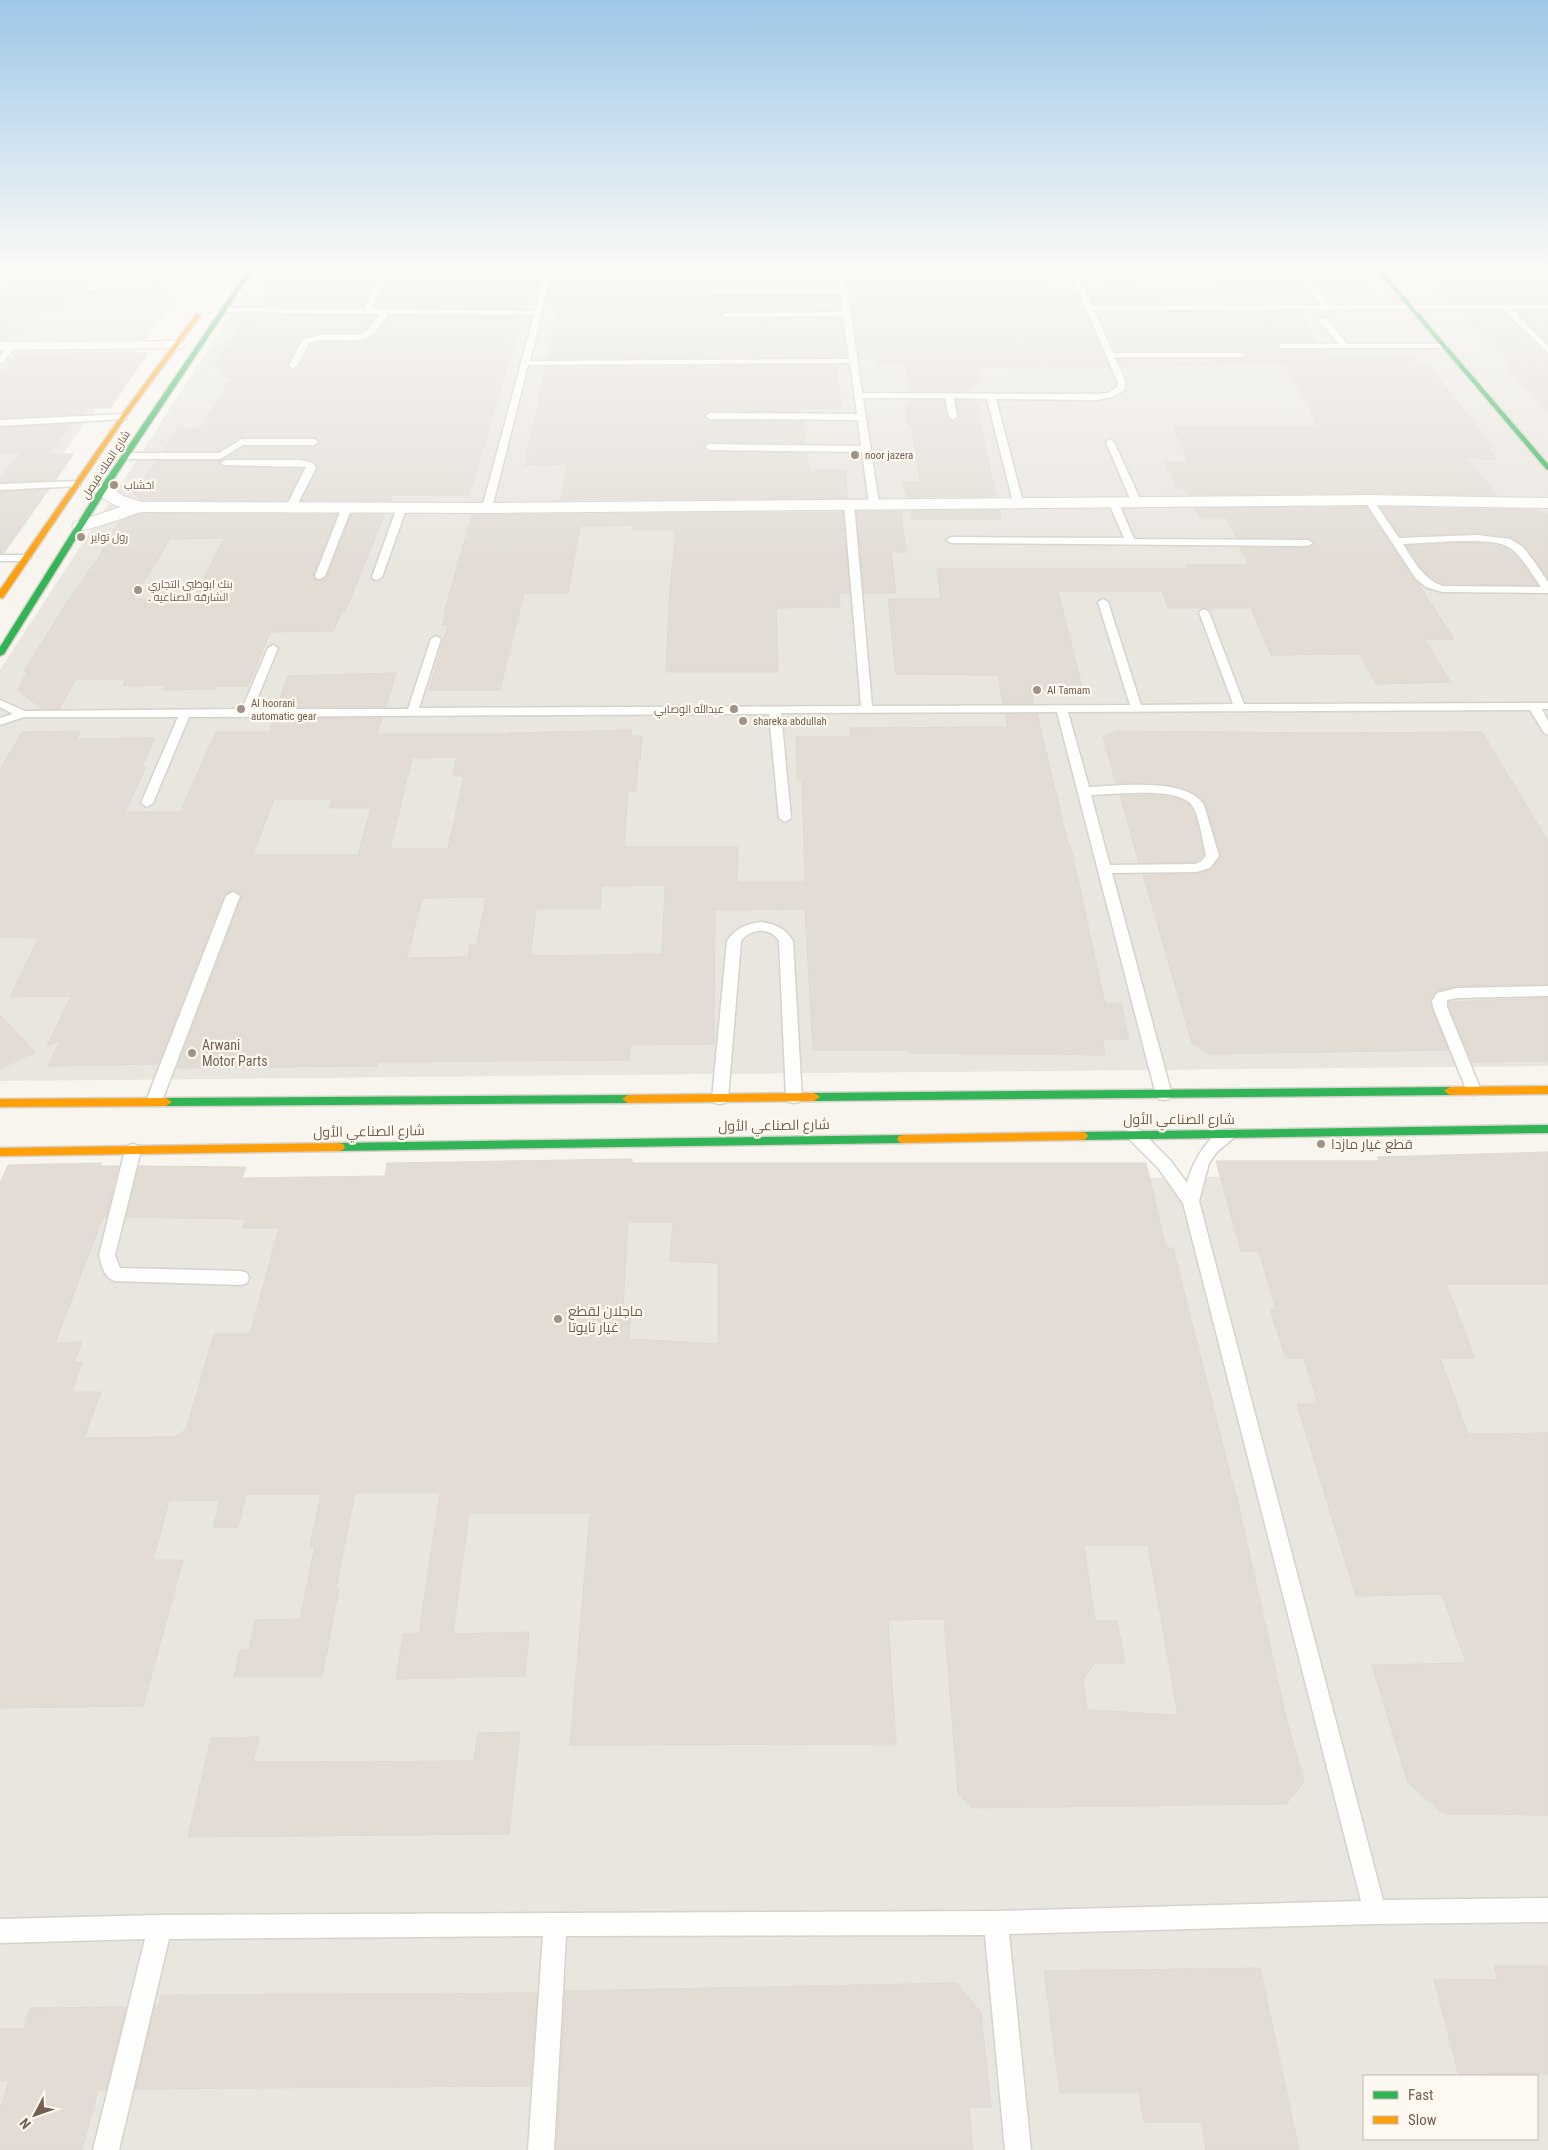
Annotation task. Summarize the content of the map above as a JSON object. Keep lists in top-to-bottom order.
{
  "streets": {
    "main road": ["شارع الملك فيصل", "شارع الصناعي الأول"]
  },
  "places": [
    "noor jazera",
    "اخشاب",
    "رول تواير",
    "بنك ابوظبي التجاري . الشارقه الصناعيه",
    "Al Tamam",
    "Al hoorani automatic gear",
    "عبدالله الوصابي",
    "shareka abdullah",
    "Arwani Motor Parts",
    "قطع غيار مازدا",
    "ماجلان لقطع غيار تايوتا"
  ],
  "legend": ["Fast", "Slow"],
  "north": "bottom left"
}
